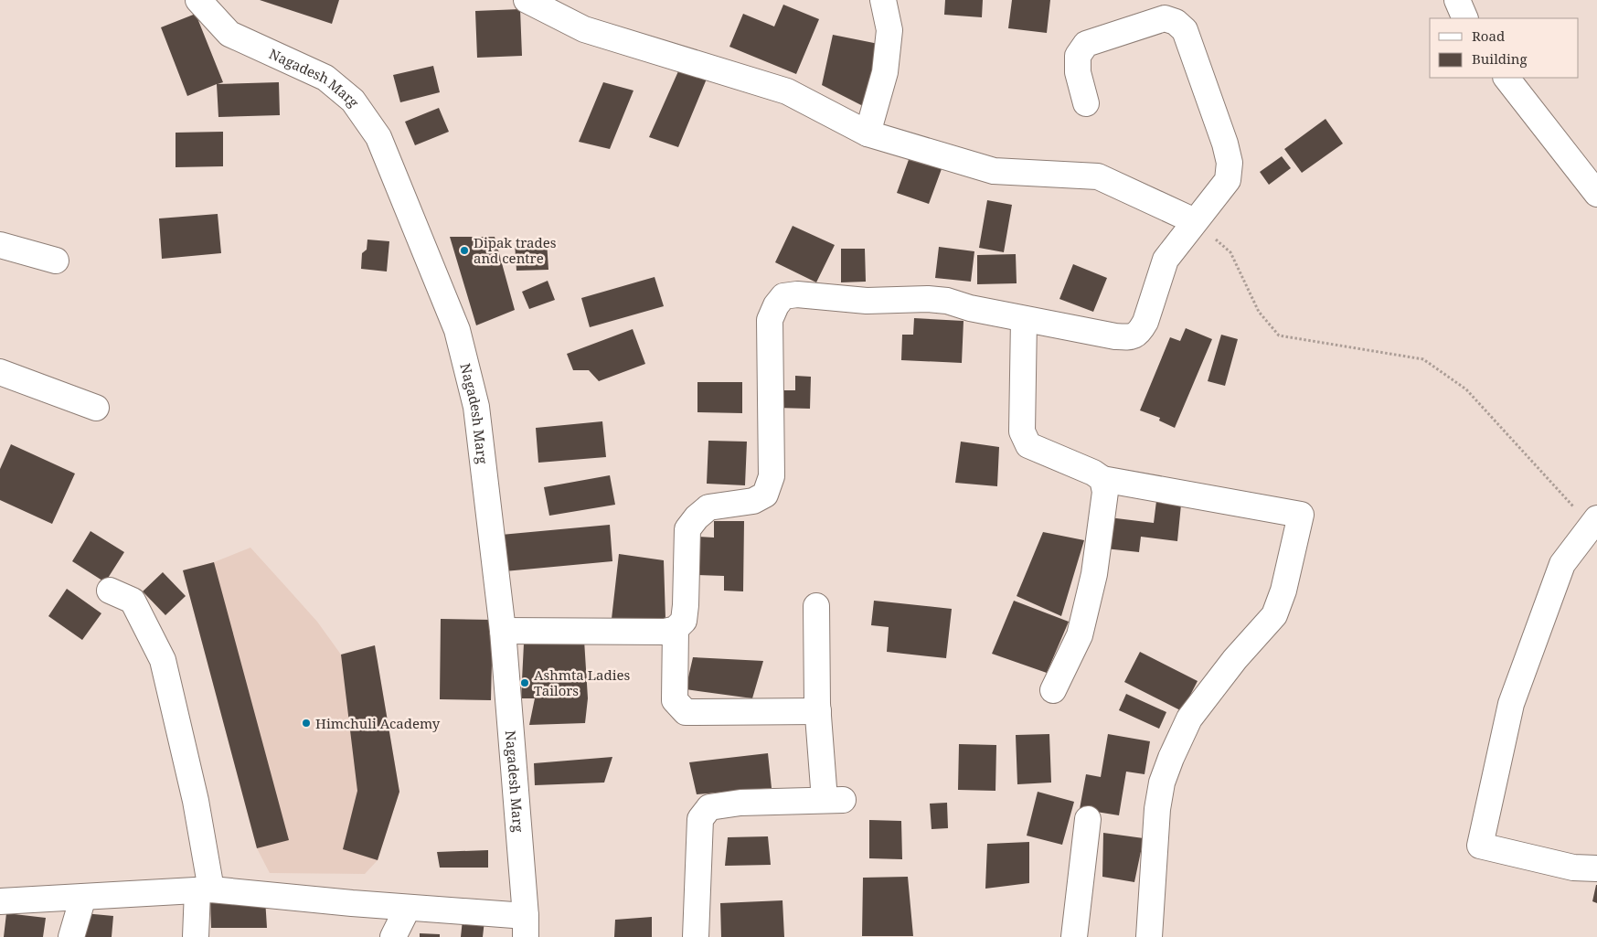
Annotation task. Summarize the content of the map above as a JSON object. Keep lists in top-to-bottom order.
{
  "streets": {
    "street": ["Nagadesh Marg"]
  },
  "places": ["Dipak trades and centre", "Ashmta Ladies Tailors", "Himchuli Academy"],
  "legend": ["Road", "Building"]
}
